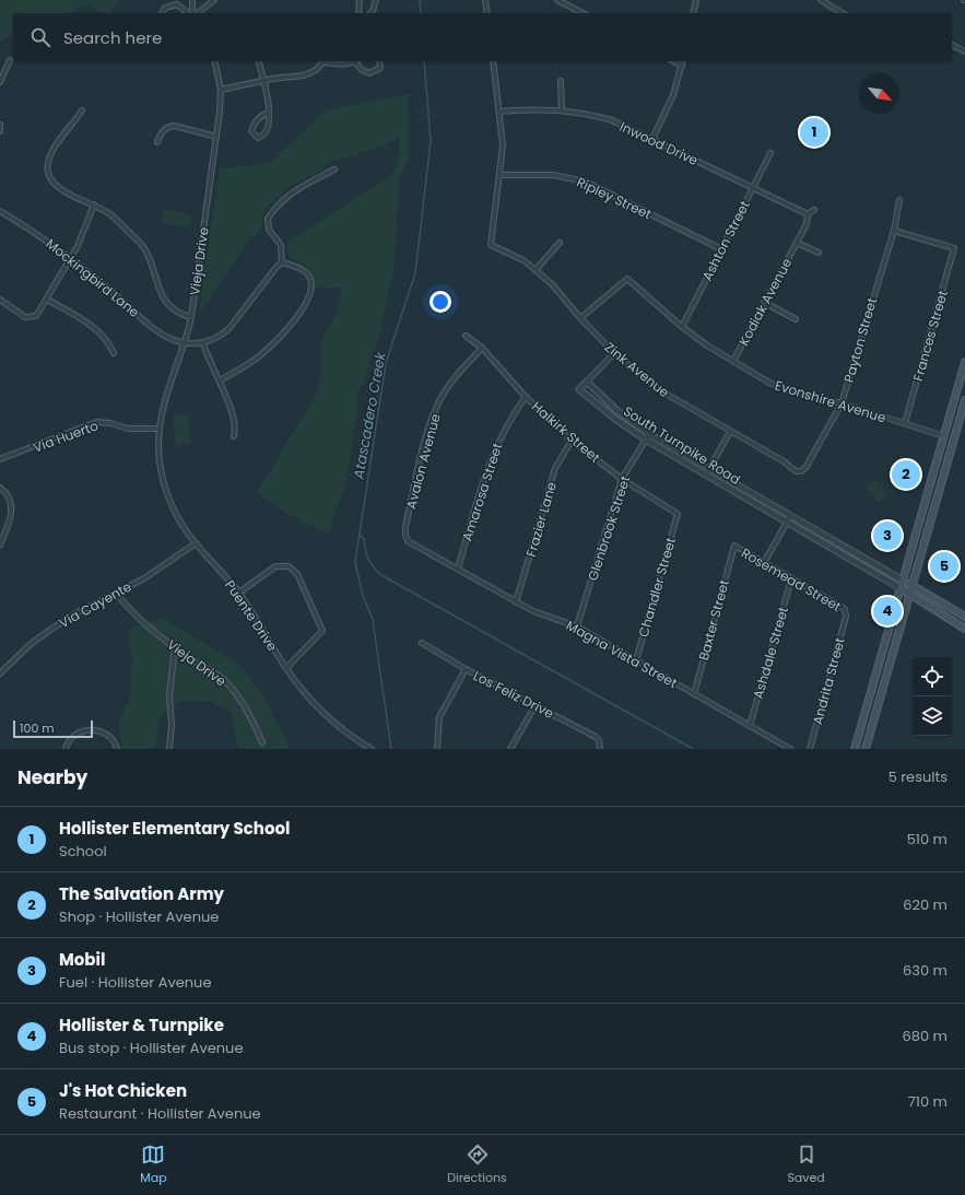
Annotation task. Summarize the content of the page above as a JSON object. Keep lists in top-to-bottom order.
{
  "streets": {
    "main road": ["South Turnpike Road"],
    "street": [
      "Inwood Drive",
      "Ripley Street",
      "Ashton Street",
      "Vieja Drive",
      "Mockingbird Lane",
      "Kodiak Avenue",
      "Frances Street",
      "Payton Street",
      "Zink Avenue",
      "Evonshire Avenue",
      "Halkirk Street",
      "Via Huerto",
      "Avalon Avenue",
      "Amarosa Street",
      "Frazier Lane",
      "Glenbrook Street",
      "Rosemead Street",
      "Chandler Street",
      "Via Cayente",
      "Puente Drive",
      "Baxter Street",
      "Ashdale Street",
      "Magna Vista Street",
      "Andrita Street",
      "Los Feliz Drive"
    ]
  },
  "crossings": [
    ["Inwood Drive", "Ashton Street"],
    ["Inwood Drive", "Kodiak Avenue"],
    ["Ripley Street", "Ashton Street"],
    ["Ripley Street", "Zink Avenue"],
    ["Ashton Street", "Evonshire Avenue"],
    ["Vieja Drive", "Mockingbird Lane"],
    ["Vieja Drive", "Via Huerto"],
    ["Vieja Drive", "Via Cayente"],
    ["Vieja Drive", "Puente Drive"],
    ["Kodiak Avenue", "Evonshire Avenue"],
    ["Frances Street", "Payton Street"],
    ["Frances Street", "Evonshire Avenue"],
    ["Payton Street", "Zink Avenue"],
    ["Payton Street", "Evonshire Avenue"],
    ["Zink Avenue", "Evonshire Avenue"],
    ["Halkirk Street", "Avalon Avenue"],
    ["Halkirk Street", "Amarosa Street"],
    ["Halkirk Street", "Frazier Lane"],
    ["Halkirk Street", "Glenbrook Street"],
    ["Halkirk Street", "Chandler Street"],
    ["South Turnpike Road", "Glenbrook Street"],
    ["Avalon Avenue", "Magna Vista Street"],
    ["Amarosa Street", "Magna Vista Street"],
    ["Frazier Lane", "Magna Vista Street"],
    ["Glenbrook Street", "Magna Vista Street"],
    ["Rosemead Street", "Baxter Street"],
    ["Rosemead Street", "Ashdale Street"],
    ["Rosemead Street", "Andrita Street"],
    ["Chandler Street", "Magna Vista Street"],
    ["Via Cayente", "Puente Drive"],
    ["Baxter Street", "Magna Vista Street"],
    ["Ashdale Street", "Magna Vista Street"]
  ],
  "water": ["Atascadero Creek"],
  "scale_bar": "100 m",
  "north": "bottom right",
  "page": {
    "search": "Search here",
    "pins": [
      "1",
      "2",
      "3",
      "5",
      "4"
    ],
    "scale": "100 m",
    "heading": ["Nearby", "5 results"],
    "list": [
      {
        "mark": "1",
        "name": "Hollister Elementary School",
        "note": "School",
        "value": "510 m"
      },
      {
        "mark": "2",
        "name": "The Salvation Army",
        "note": "Shop · Hollister Avenue",
        "value": "620 m"
      },
      {
        "mark": "3",
        "name": "Mobil",
        "note": "Fuel · Hollister Avenue",
        "value": "630 m"
      },
      {
        "mark": "4",
        "name": "Hollister & Turnpike",
        "note": "Bus stop · Hollister Avenue",
        "value": "680 m"
      },
      {
        "mark": "5",
        "name": "J's Hot Chicken",
        "note": "Restaurant · Hollister Avenue",
        "value": "710 m"
      }
    ],
    "nav": ["Map", "Directions", "Saved"]
  }
}
